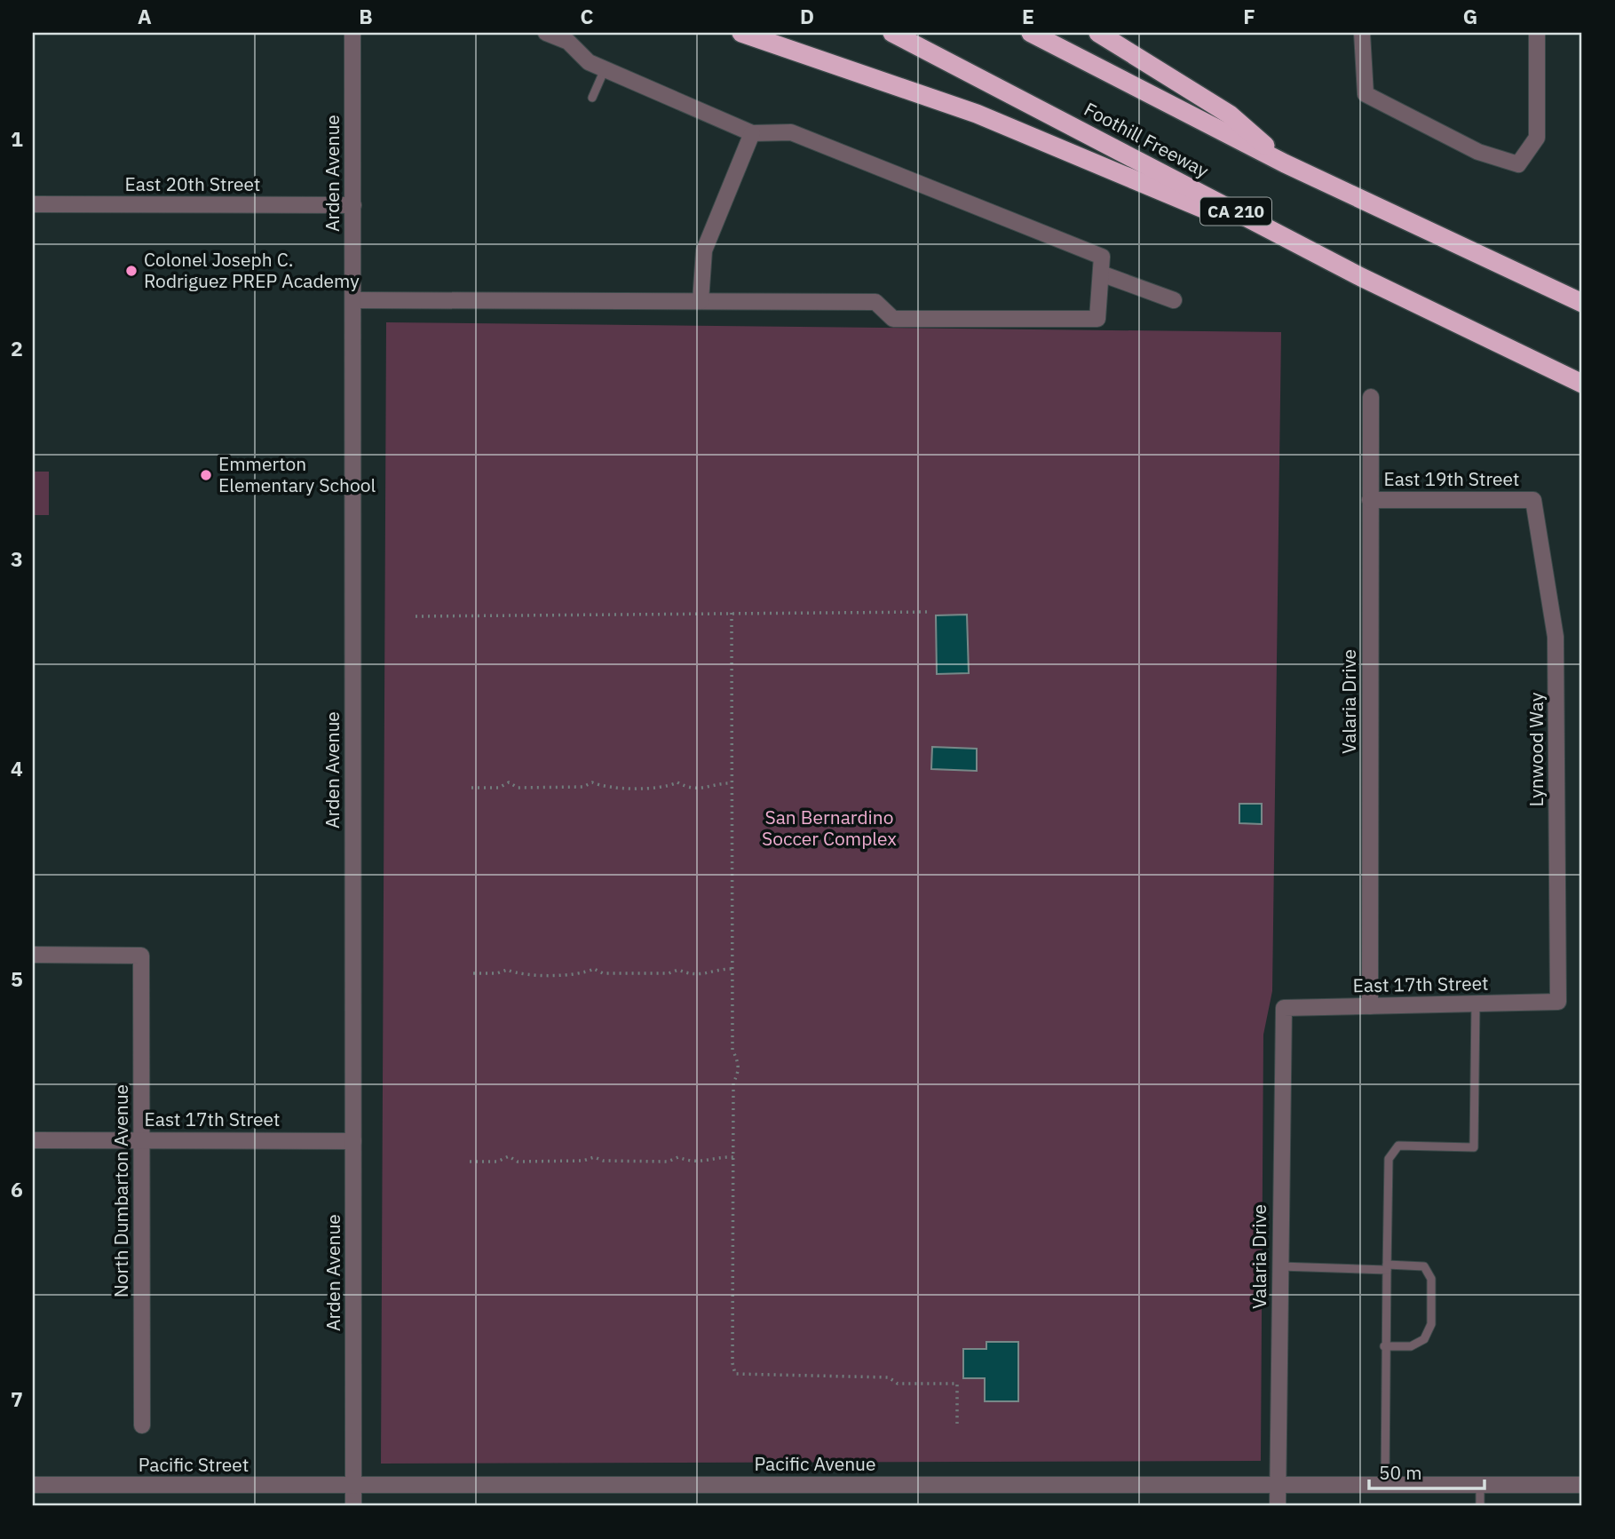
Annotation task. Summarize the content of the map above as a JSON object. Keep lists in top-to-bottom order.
{
  "streets": {
    "highway": ["Foothill Freeway", "CA 210"],
    "street": [
      "Arden Avenue",
      "East 20th Street",
      "East 19th Street",
      "Valaria Drive",
      "Lynwood Way",
      "East 17th Street",
      "North Dumbarton Avenue",
      "Pacific Avenue",
      "Pacific Street"
    ]
  },
  "crossings": [
    ["Arden Avenue", "East 20th Street"],
    ["Arden Avenue", "East 17th Street"],
    ["Arden Avenue", "Pacific Avenue"],
    ["Arden Avenue", "Pacific Street"],
    ["East 19th Street", "Valaria Drive"],
    ["East 19th Street", "Lynwood Way"],
    ["Valaria Drive", "East 17th Street"],
    ["Valaria Drive", "Pacific Avenue"],
    ["Lynwood Way", "East 17th Street"],
    ["East 17th Street", "North Dumbarton Avenue"],
    ["Pacific Avenue", "Pacific Street"]
  ],
  "parks": ["San Bernardino Soccer Complex"],
  "places": ["Colonel Joseph C. Rodriguez PREP Academy", "Emmerton Elementary School"],
  "scale_bar": "50 m",
  "grid": {
    "columns": [
      "A",
      "B",
      "C",
      "D",
      "E",
      "F",
      "G"
    ],
    "rows": [
      "1",
      "2",
      "3",
      "4",
      "5",
      "6",
      "7"
    ]
  }
}
